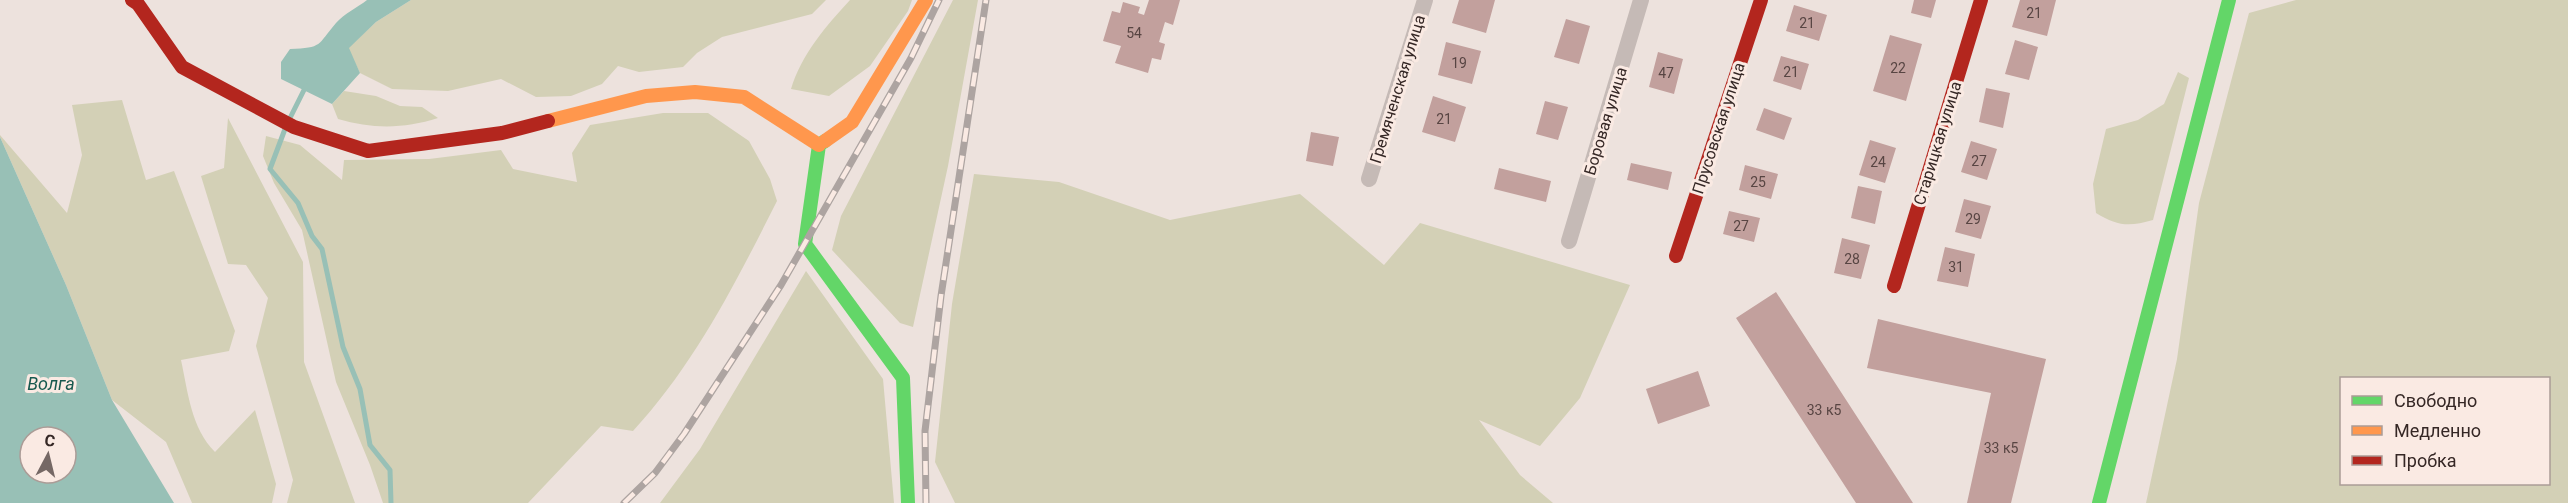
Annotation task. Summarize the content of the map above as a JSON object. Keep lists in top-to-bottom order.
{
  "streets": {
    "street": [
      "Гремяченская улица",
      "Боровая улица",
      "Прусовская улица",
      "Старицкая улица"
    ]
  },
  "water": ["Волга"],
  "house_numbers": [
    "21",
    "21",
    "54",
    "19",
    "22",
    "21",
    "47",
    "21",
    "27",
    "24",
    "25",
    "29",
    "27",
    "28",
    "31",
    "33 к5",
    "33 к5"
  ],
  "legend": ["Свободно", "Медленно", "Пробка"],
  "north": "top"
}
